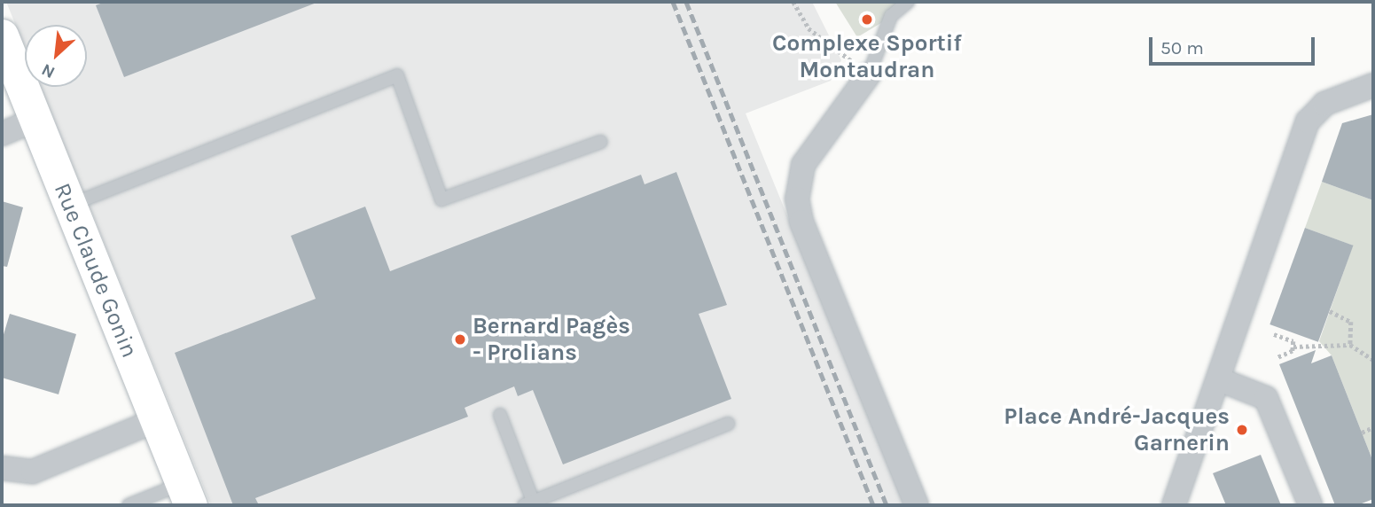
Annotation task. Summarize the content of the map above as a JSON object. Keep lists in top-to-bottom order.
{
  "streets": {
    "street": ["Rue Claude Gonin"]
  },
  "places": ["Complexe Sportif Montaudran", "Bernard Pagès - Prolians", "Place André-Jacques Garnerin"],
  "scale_bar": "50 m",
  "north": "bottom left"
}
